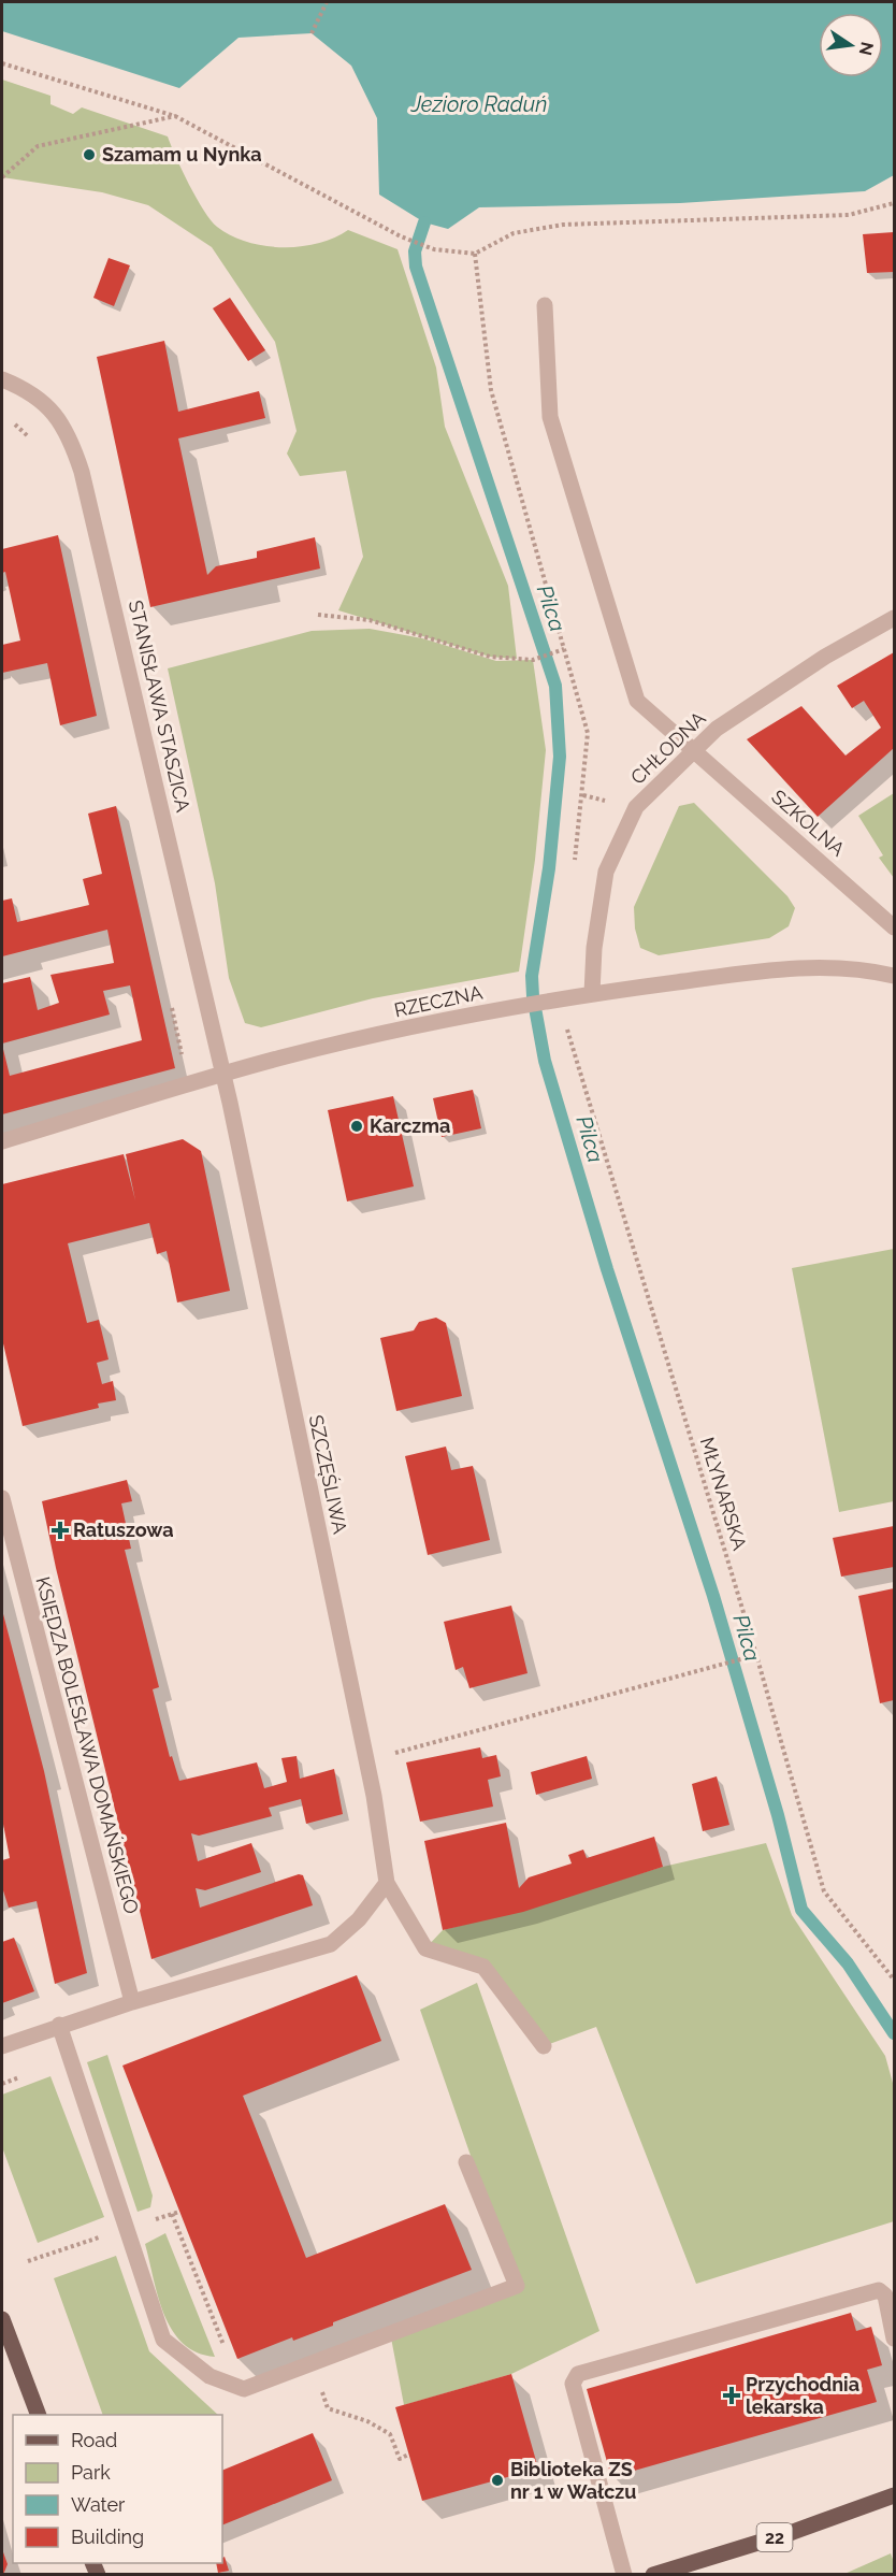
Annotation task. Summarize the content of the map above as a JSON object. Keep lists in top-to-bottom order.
{
  "streets": {
    "main road": ["22"],
    "street": [
      "STANISŁAWA STASZICA",
      "CHŁODNA",
      "SZKOLNA",
      "RZECZNA",
      "SZCZĘŚLIWA",
      "KSIĘDZA BOLESŁAWA DOMAŃSKIEGO"
    ],
    "path": ["MŁYNARSKA"]
  },
  "crossings": [
    ["STANISŁAWA STASZICA", "RZECZNA"],
    ["STANISŁAWA STASZICA", "SZCZĘŚLIWA"],
    ["CHŁODNA", "SZKOLNA"],
    ["CHŁODNA", "RZECZNA"],
    ["RZECZNA", "SZCZĘŚLIWA"],
    ["RZECZNA", "MŁYNARSKA"]
  ],
  "water": ["Jezioro Raduń", "Pilca"],
  "places": {
    "other": ["Szamam u Nynka", "Karczma", "Biblioteka ZS nr 1 w Wałczu"],
    "health": ["Ratuszowa", "Przychodnia lekarska"]
  },
  "legend": [
    "Road",
    "Park",
    "Water",
    "Building"
  ],
  "north": "right"
}
